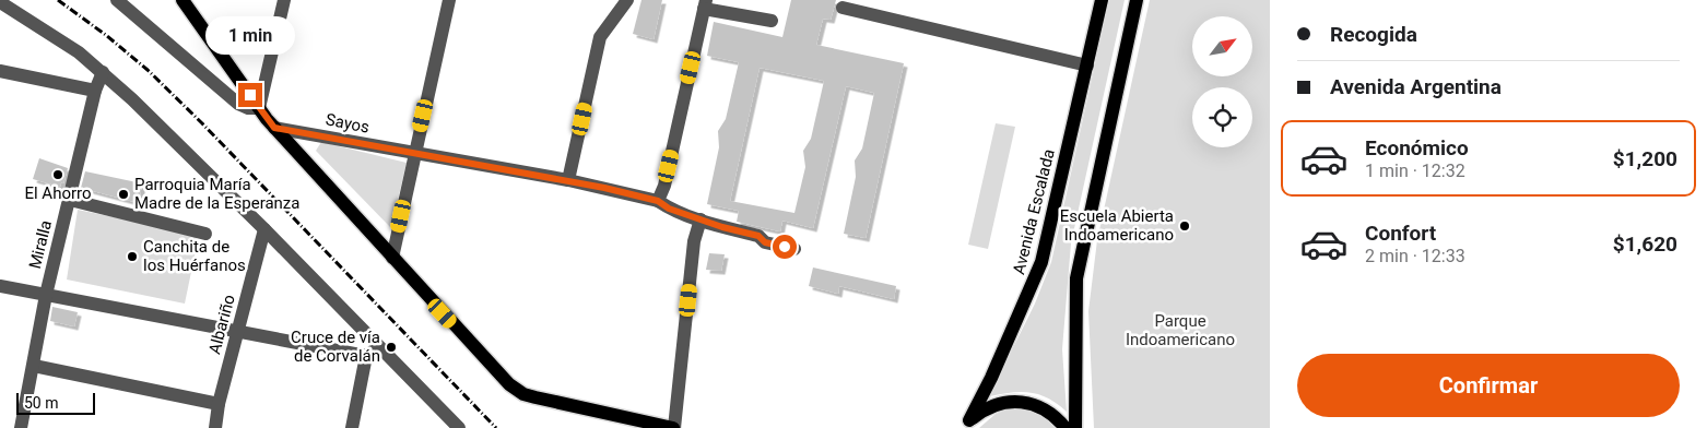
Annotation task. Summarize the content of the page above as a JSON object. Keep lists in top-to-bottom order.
{
  "streets": {
    "main road": ["Avenida Escalada"],
    "street": ["Sayos", "Miralla", "Albariño"]
  },
  "parks": ["Parque Indoamericano"],
  "places": [
    "El Ahorro",
    "Parroquia María Madre de la Esperanza",
    "Escuela Abierta Indoamericano",
    "Canchita de los Huérfanos",
    "Cruce de vía de Corvalán"
  ],
  "scale_bar": "50 m",
  "north": "top right",
  "page": {
    "banner": ["Recogida", "Avenida Argentina"],
    "bubble": "1 min",
    "list": [
      {
        "name": "Económico",
        "note": "1 min · 12:32",
        "value": "$1,200"
      },
      {
        "name": "Confort",
        "note": "2 min · 12:33",
        "value": "$1,620"
      }
    ],
    "buttons": "Confirmar",
    "scale": "50 m"
  }
}
